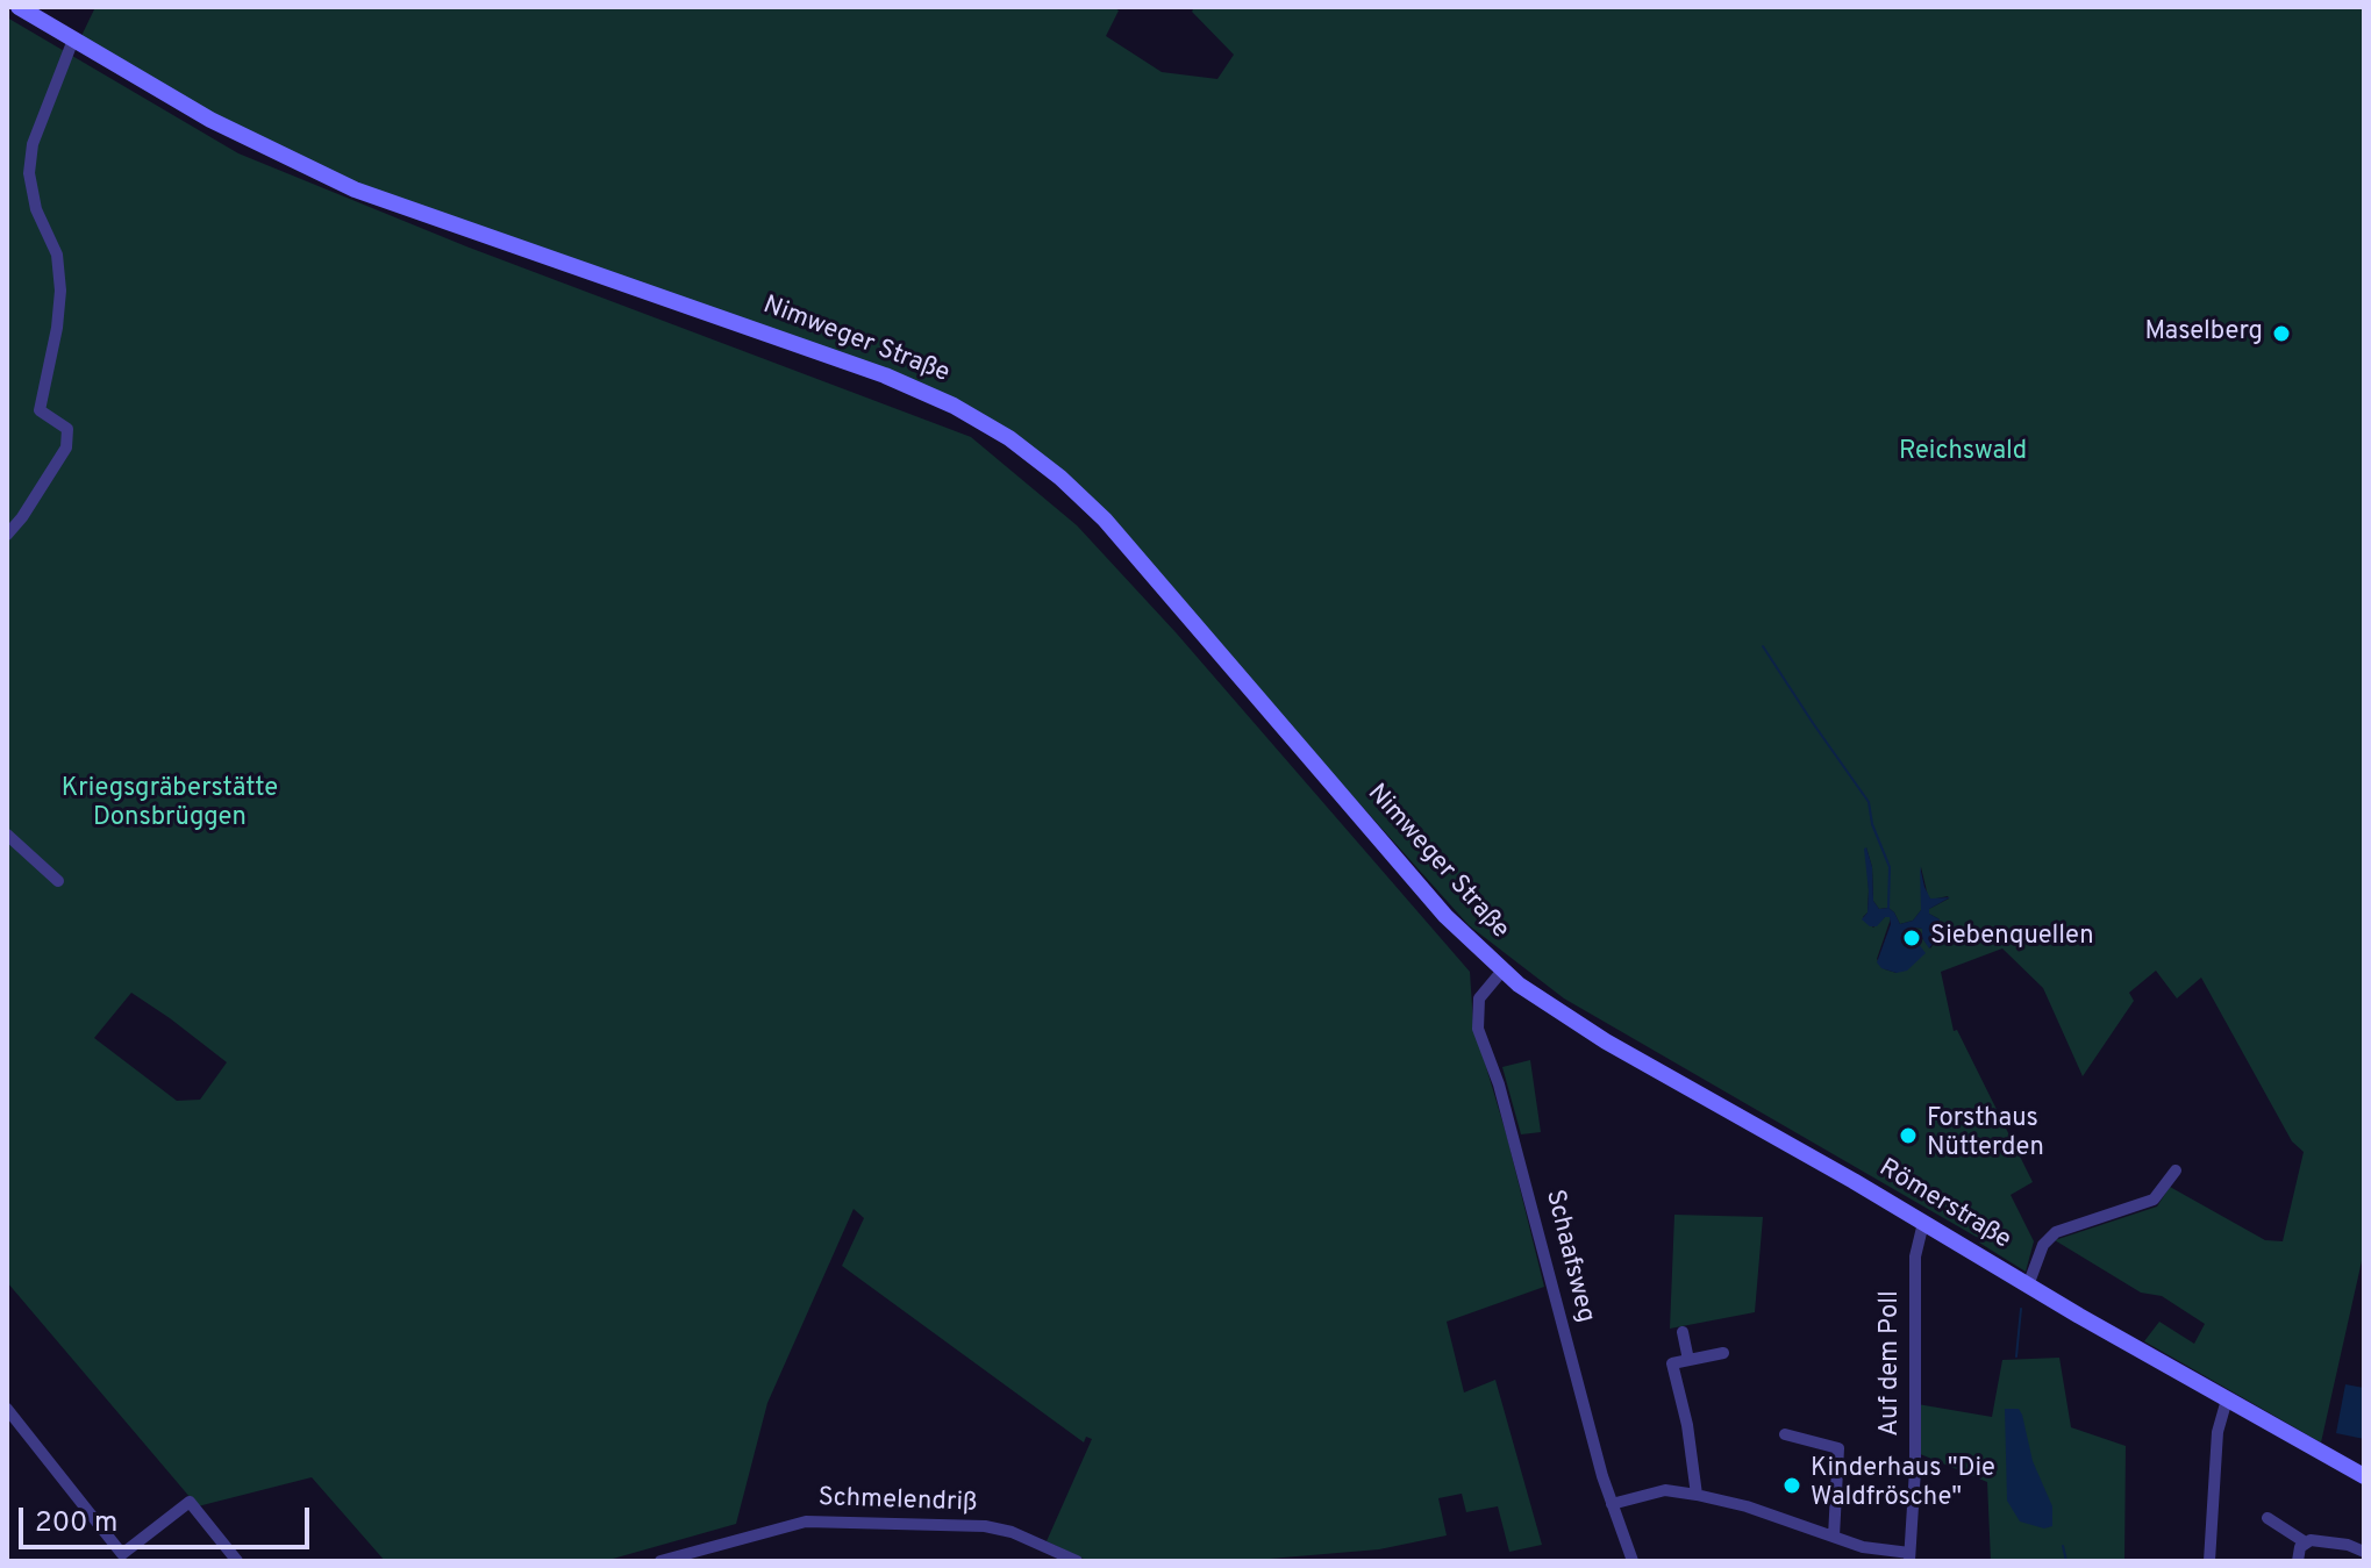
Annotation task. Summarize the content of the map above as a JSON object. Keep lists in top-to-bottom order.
{
  "streets": {
    "main road": ["Nimweger Straße", "Römerstraße"],
    "street": ["Schaafsweg", "Auf dem Poll", "Schmelendriß"]
  },
  "crossings": [
    ["Nimweger Straße", "Römerstraße"],
    ["Nimweger Straße", "Schaafsweg"],
    ["Römerstraße", "Schaafsweg"],
    ["Römerstraße", "Auf dem Poll"]
  ],
  "parks": ["Reichswald", "Kriegsgräberstätte Donsbrüggen"],
  "places": [
    "Maselberg",
    "Siebenquellen",
    "Forsthaus Nütterden",
    "Kinderhaus \"Die Waldfrösche\""
  ],
  "scale_bar": "200 m"
}
